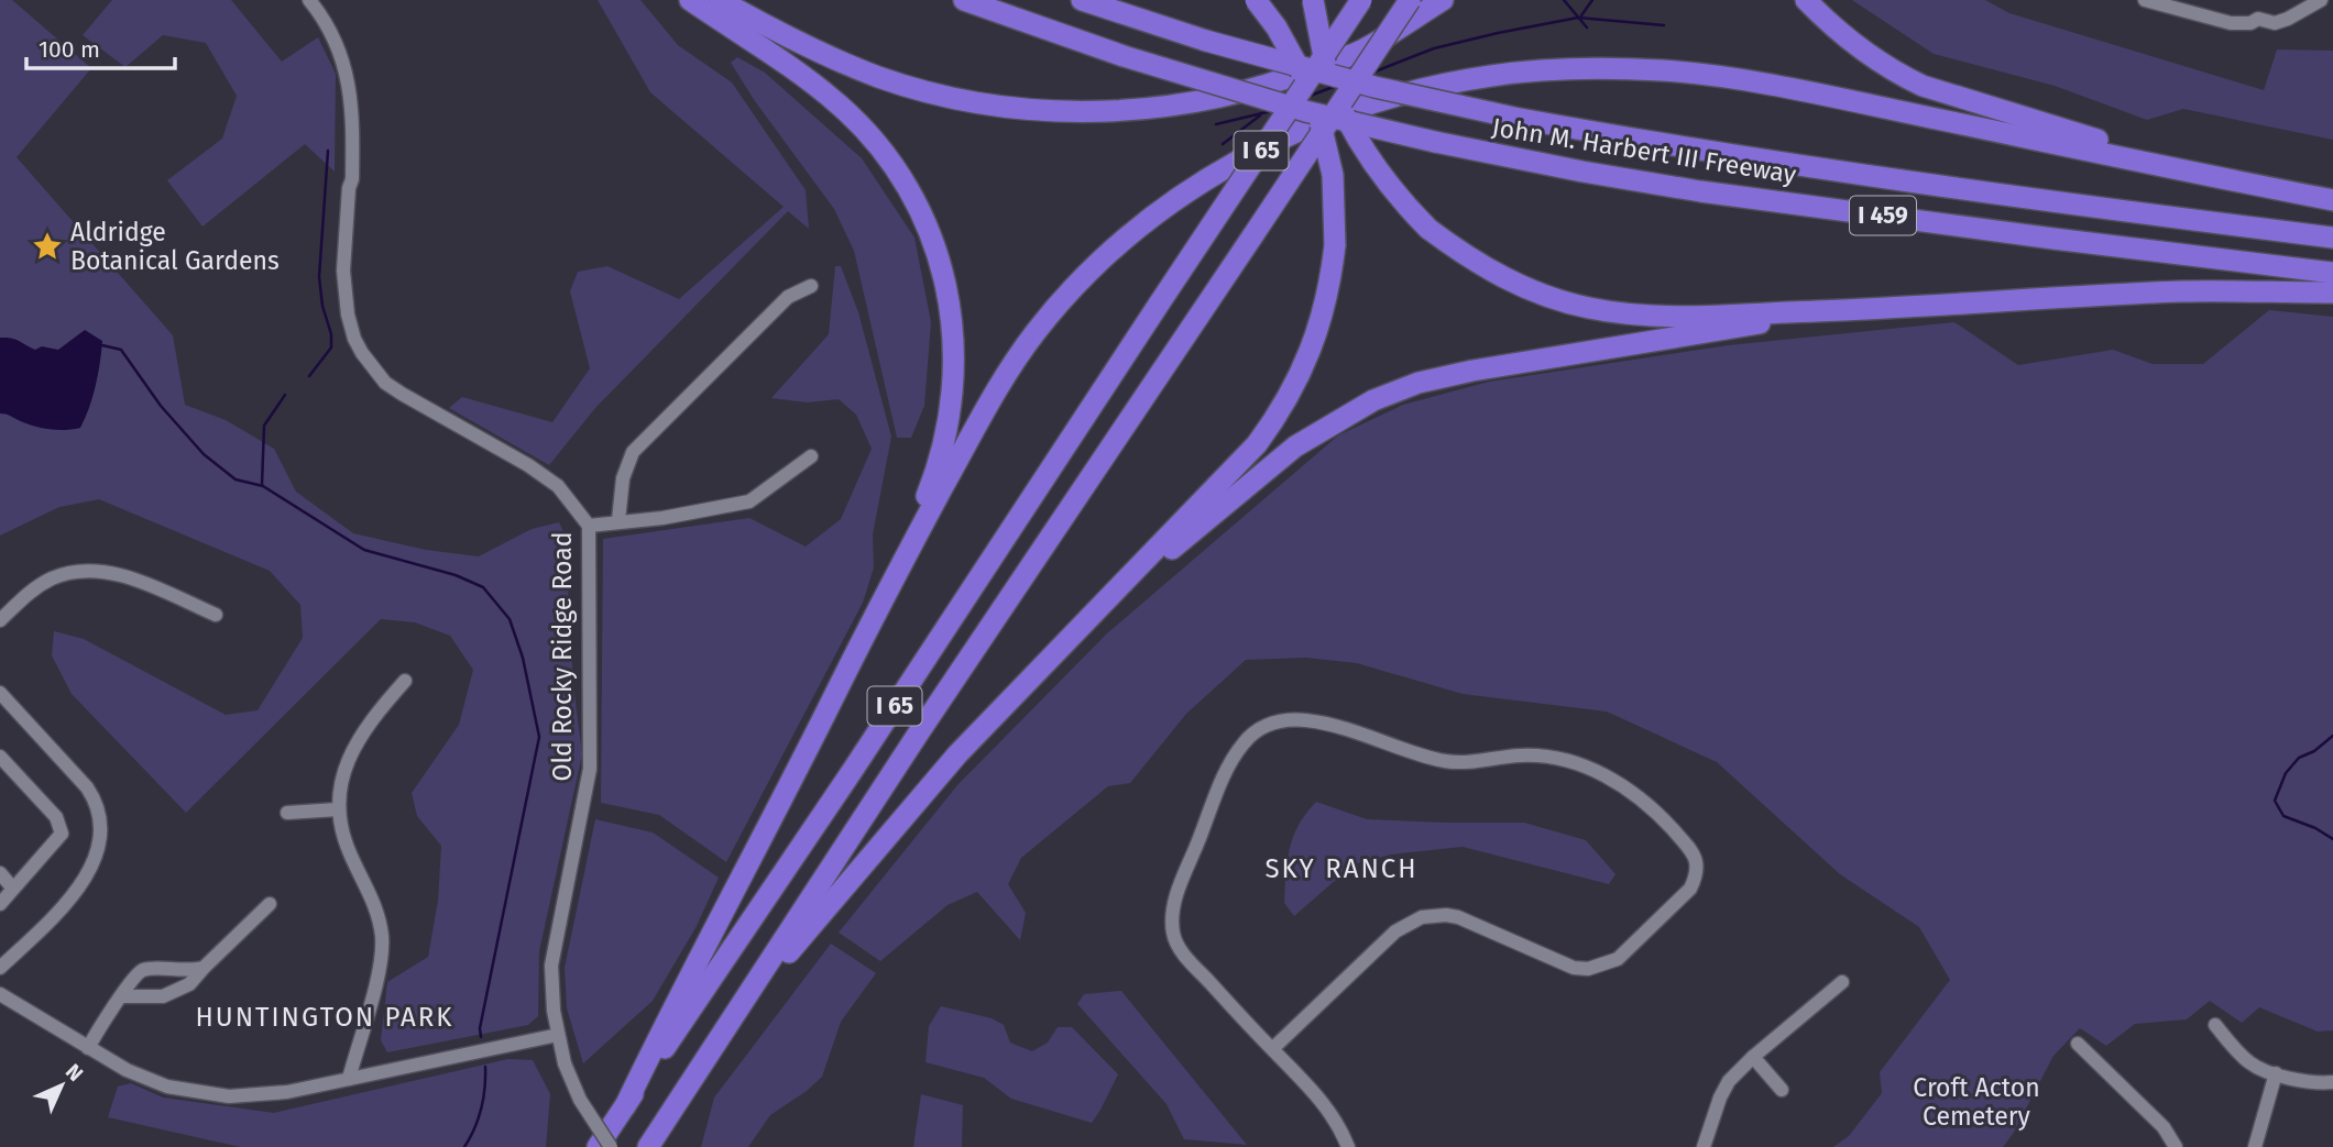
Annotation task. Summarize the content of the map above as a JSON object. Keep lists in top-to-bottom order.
{
  "streets": {
    "highway": ["I 65", "John M. Harbert III Freeway", "I 459"],
    "street": ["Old Rocky Ridge Road"]
  },
  "districts": ["SKY RANCH", "HUNTINGTON PARK"],
  "parks": ["Croft Acton Cemetery"],
  "places": {
    "place": ["Aldridge Botanical Gardens"]
  },
  "scale_bar": "100 m",
  "north": "top right"
}
